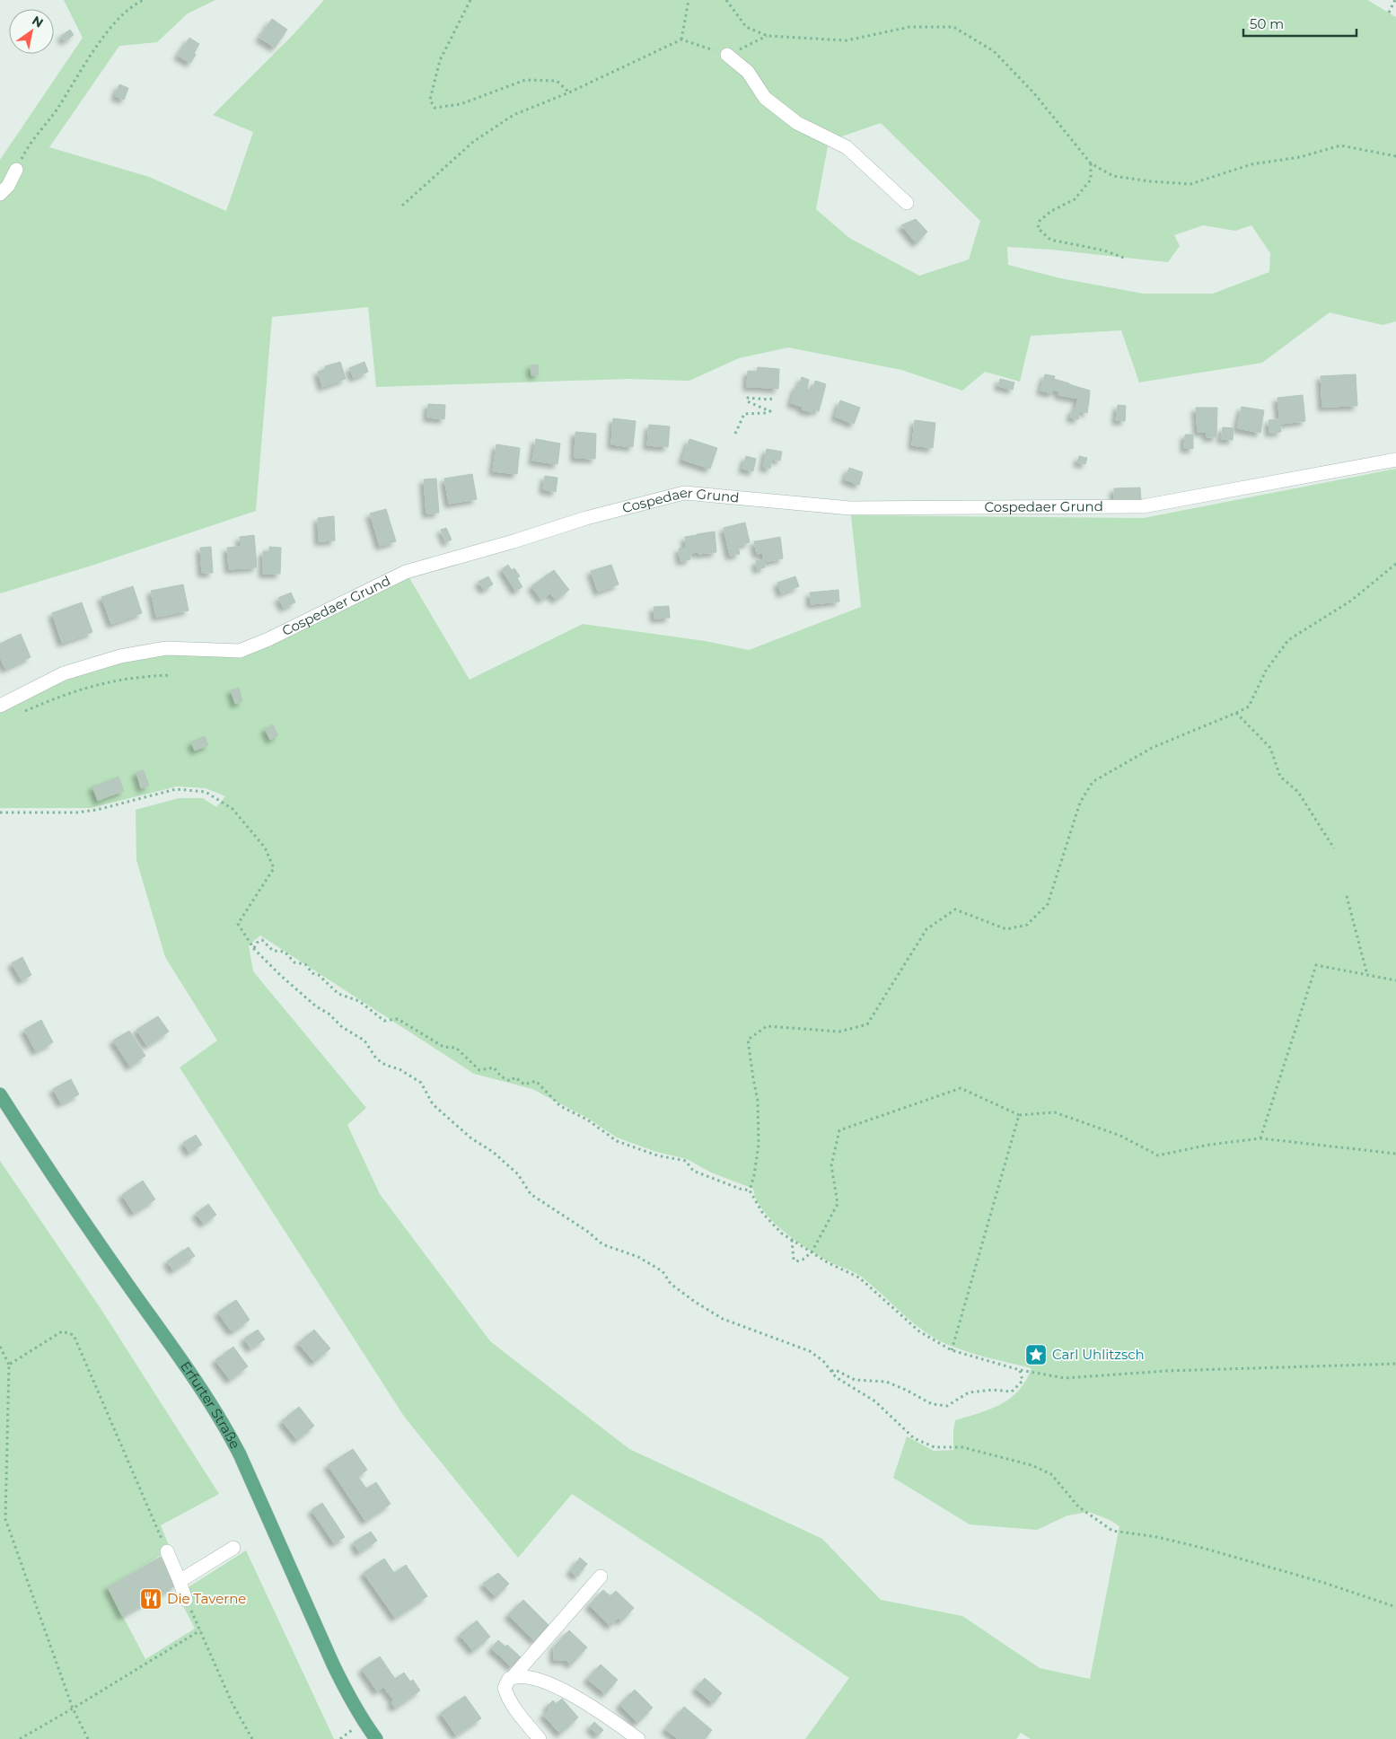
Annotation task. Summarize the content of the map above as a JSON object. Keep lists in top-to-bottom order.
{
  "streets": {
    "main road": ["Erfurter Straße"],
    "street": ["Cospedaer Grund"]
  },
  "places": {
    "place": ["Carl Uhlitzsch"],
    "restaurant": ["Die Taverne"]
  },
  "scale_bar": "50 m",
  "north": "top right"
}
